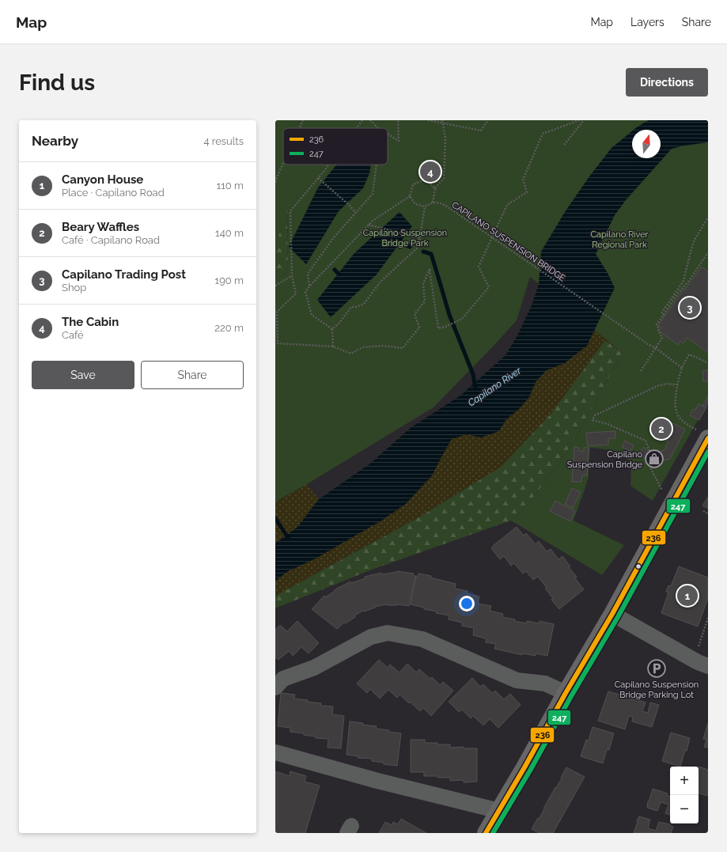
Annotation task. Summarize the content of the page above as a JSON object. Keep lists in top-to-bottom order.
{
  "streets": {
    "path": ["CAPILANO SUSPENSION BRIDGE"]
  },
  "water": ["Capilano River"],
  "parks": ["Capilano Suspension Bridge Park", "Capilano River Regional Park"],
  "places": {
    "shop": ["Capilano Suspension Bridge"],
    "parking": ["Capilano Suspension Bridge Parking Lot"]
  },
  "lines": ["transit line 236", "transit line 247"],
  "legend": ["236", "247"],
  "north": "top",
  "page": {
    "header": "Map",
    "nav": ["Map", "Layers", "Share"],
    "buttons": [
      "Directions",
      ["Save", "Share"]
    ],
    "title": "Find us",
    "heading": ["Nearby", "4 results"],
    "pins": [
      "4",
      "3",
      "2",
      "1"
    ],
    "list": [
      {
        "mark": "1",
        "name": "Canyon House",
        "note": "Place · Capilano Road",
        "value": "110 m"
      },
      {
        "mark": "2",
        "name": "Beary Waffles",
        "note": "Café · Capilano Road",
        "value": "140 m"
      },
      {
        "mark": "3",
        "name": "Capilano Trading Post",
        "note": "Shop",
        "value": "190 m"
      },
      {
        "mark": "4",
        "name": "The Cabin",
        "note": "Café",
        "value": "220 m"
      }
    ],
    "map_buttons": ["+", "−"]
  }
}
